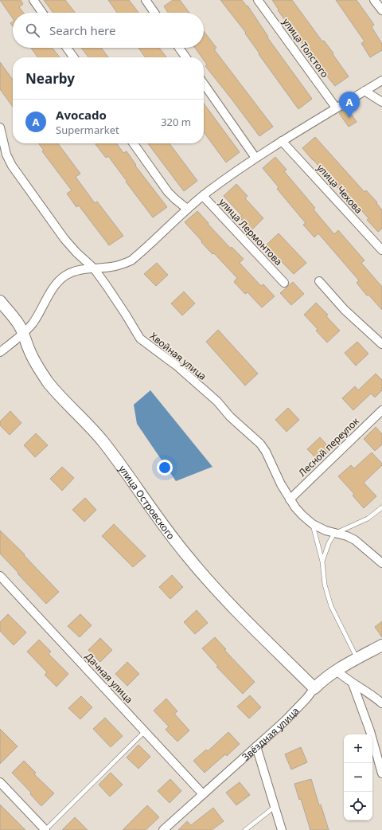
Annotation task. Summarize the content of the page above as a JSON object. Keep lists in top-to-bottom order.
{
  "streets": {
    "street": [
      "улица Толстого",
      "улица Чехова",
      "улица Лермонтова",
      "Хвойная улица",
      "Лесной переулок",
      "улица Островского",
      "Дачная улица",
      "Звёздная улица"
    ]
  },
  "crossings": [
    ["Хвойная улица", "Лесной переулок"],
    ["улица Островского", "Звёздная улица"],
    ["Дачная улица", "Звёздная улица"]
  ],
  "page": {
    "search": "Search here",
    "heading": "Nearby",
    "pins": "A",
    "list": [
      {
        "mark": "A",
        "name": "Avocado",
        "note": "Supermarket",
        "value": "320 m"
      }
    ],
    "map_buttons": ["+", "−"]
  }
}
